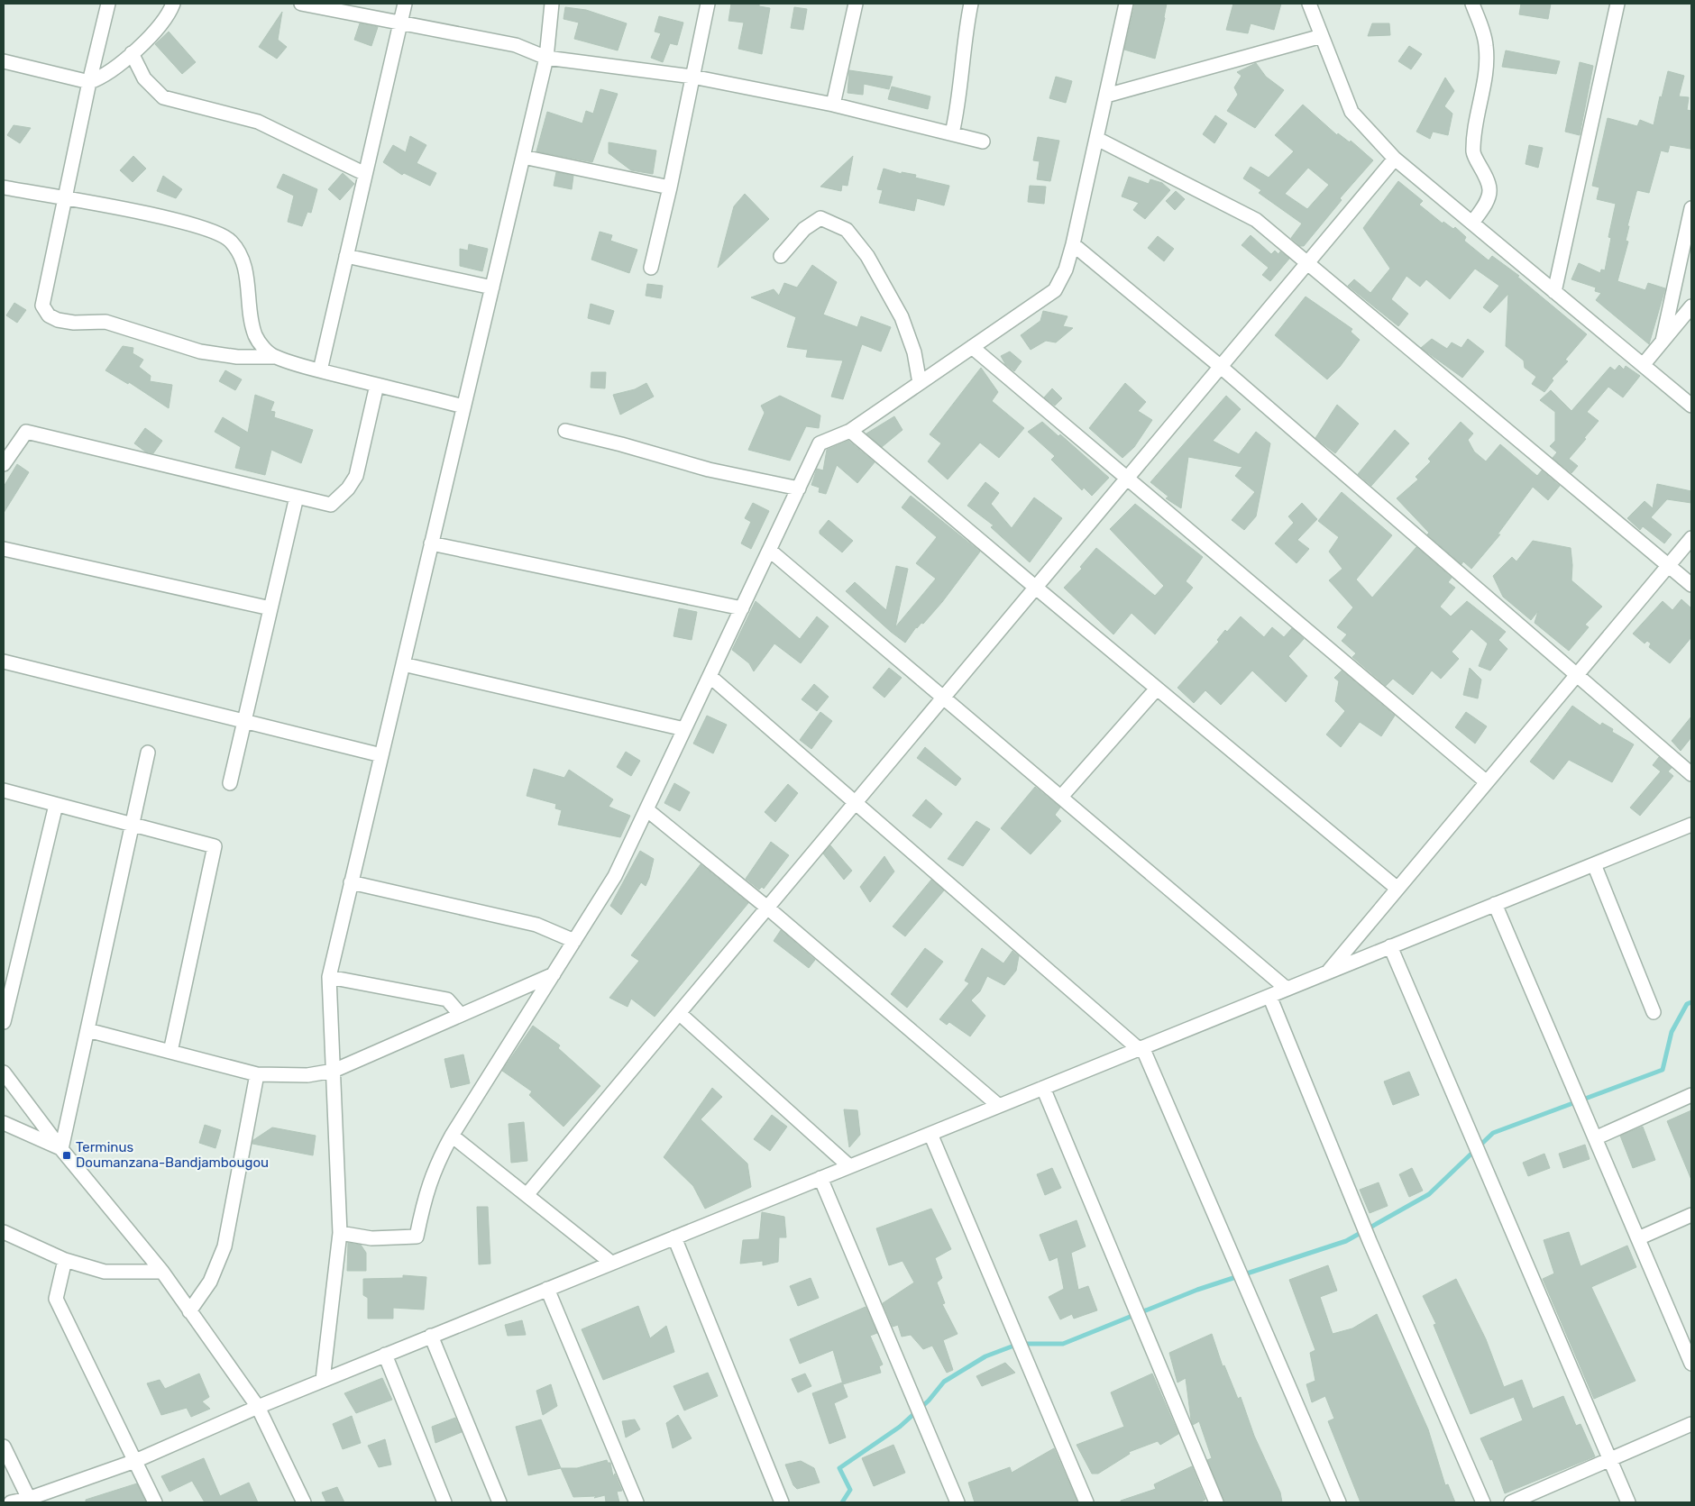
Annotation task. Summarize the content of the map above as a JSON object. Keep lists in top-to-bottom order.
{
  "places": {
    "transit": ["Terminus Doumanzana-Bandjambougou"]
  }
}
